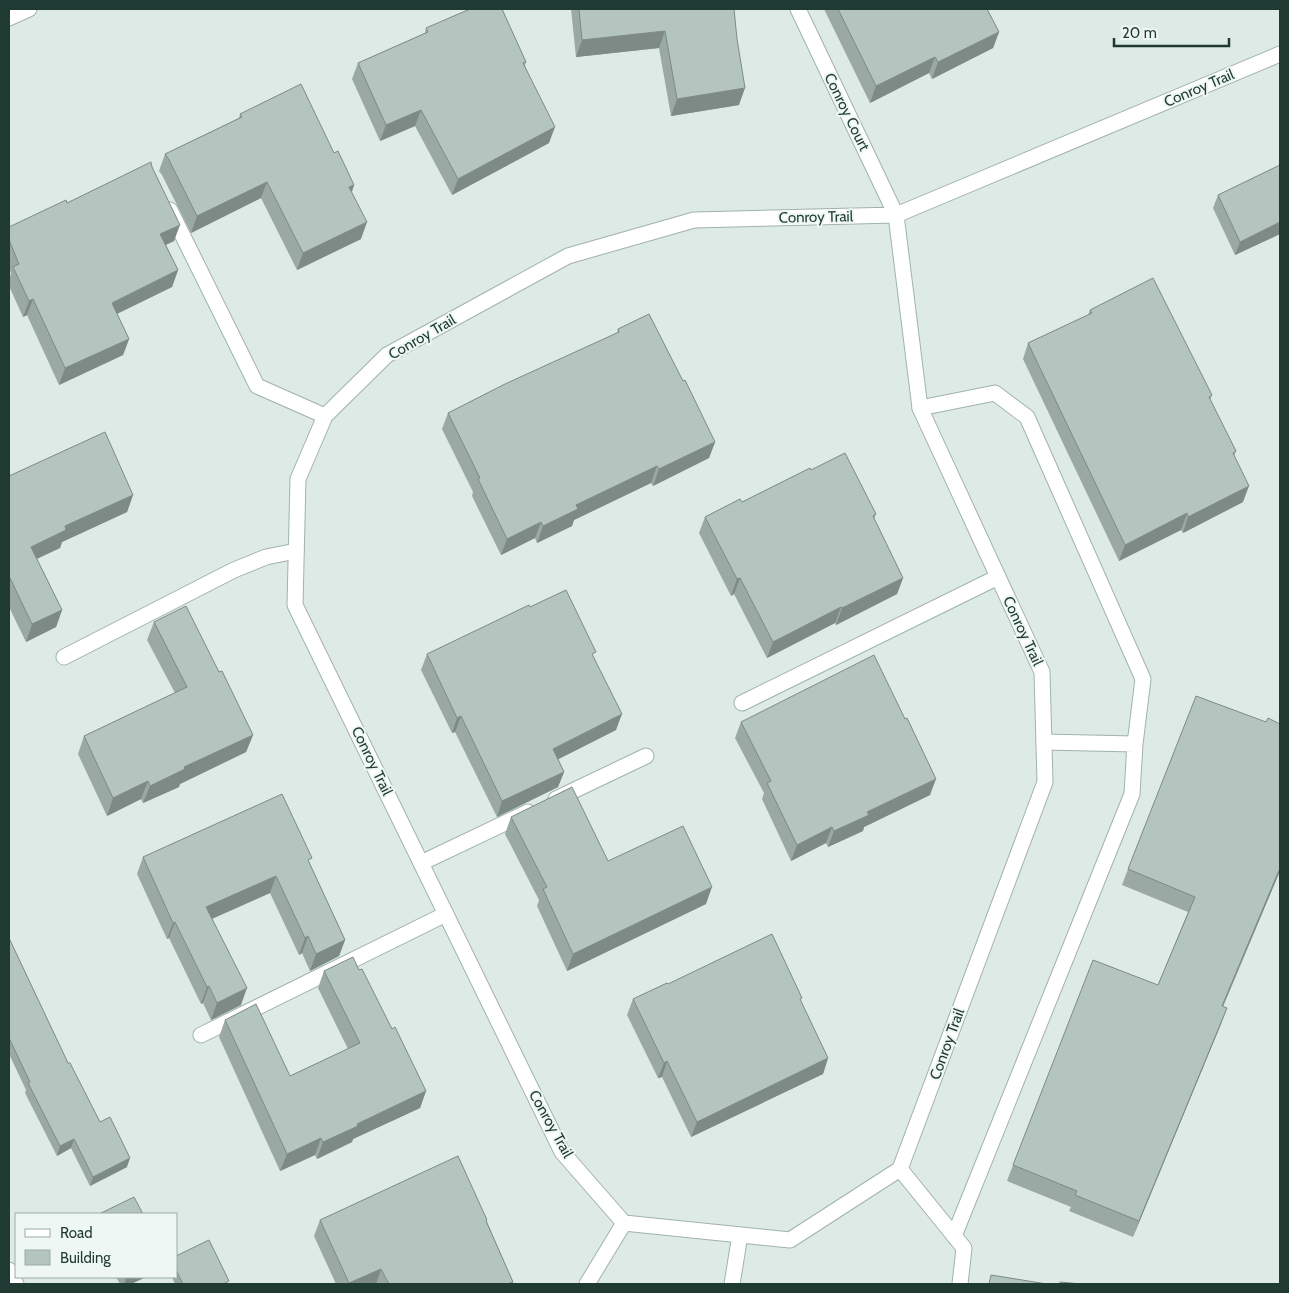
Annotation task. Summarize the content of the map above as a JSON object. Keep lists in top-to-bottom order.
{
  "streets": {
    "street": ["Conroy Trail", "Conroy Court"]
  },
  "crossings": [
    ["Conroy Trail", "Conroy Court"]
  ],
  "legend": ["Road", "Building"],
  "scale_bar": "20 m"
}
